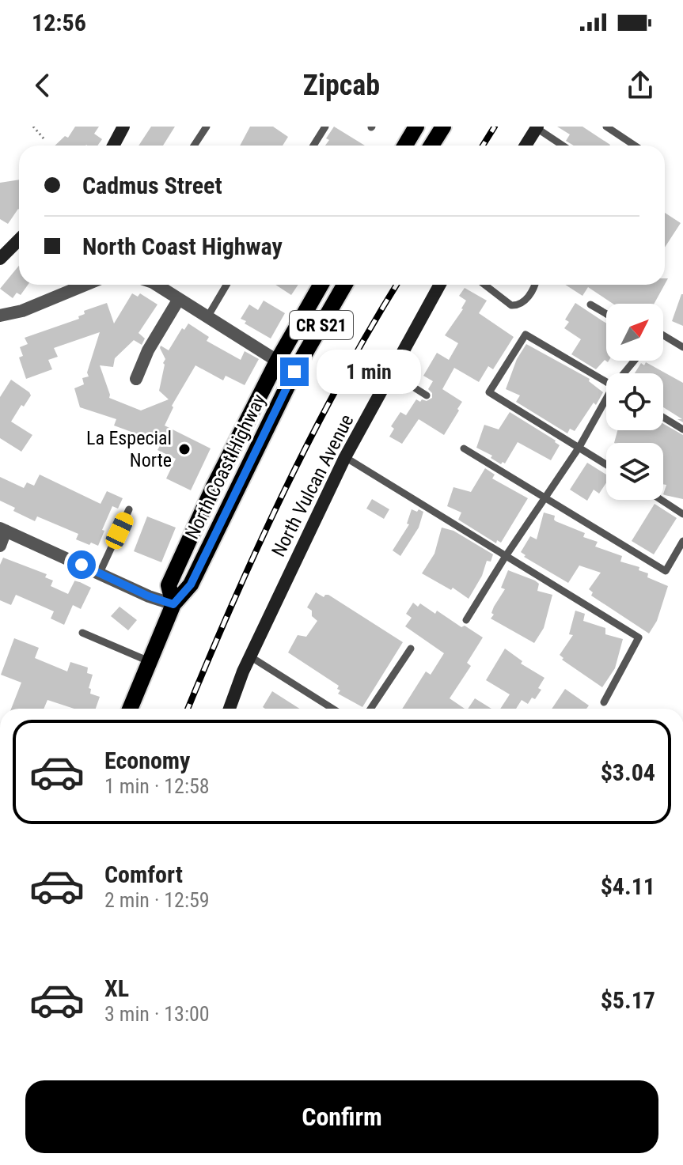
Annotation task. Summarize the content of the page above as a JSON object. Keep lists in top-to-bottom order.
{
  "streets": {
    "main road": ["CR S21", "North Coast Highway", "North Vulcan Avenue"]
  },
  "places": ["La Especial Norte"],
  "north": "top right",
  "page": {
    "status": "12:56",
    "header": "Zipcab",
    "banner": ["Cadmus Street", "North Coast Highway"],
    "bubble": "1 min",
    "list": [
      {
        "name": "Economy",
        "note": "1 min · 12:58",
        "value": "$3.04"
      },
      {
        "name": "Comfort",
        "note": "2 min · 12:59",
        "value": "$4.11"
      },
      {
        "name": "XL",
        "note": "3 min · 13:00",
        "value": "$5.17"
      }
    ],
    "buttons": "Confirm"
  }
}
